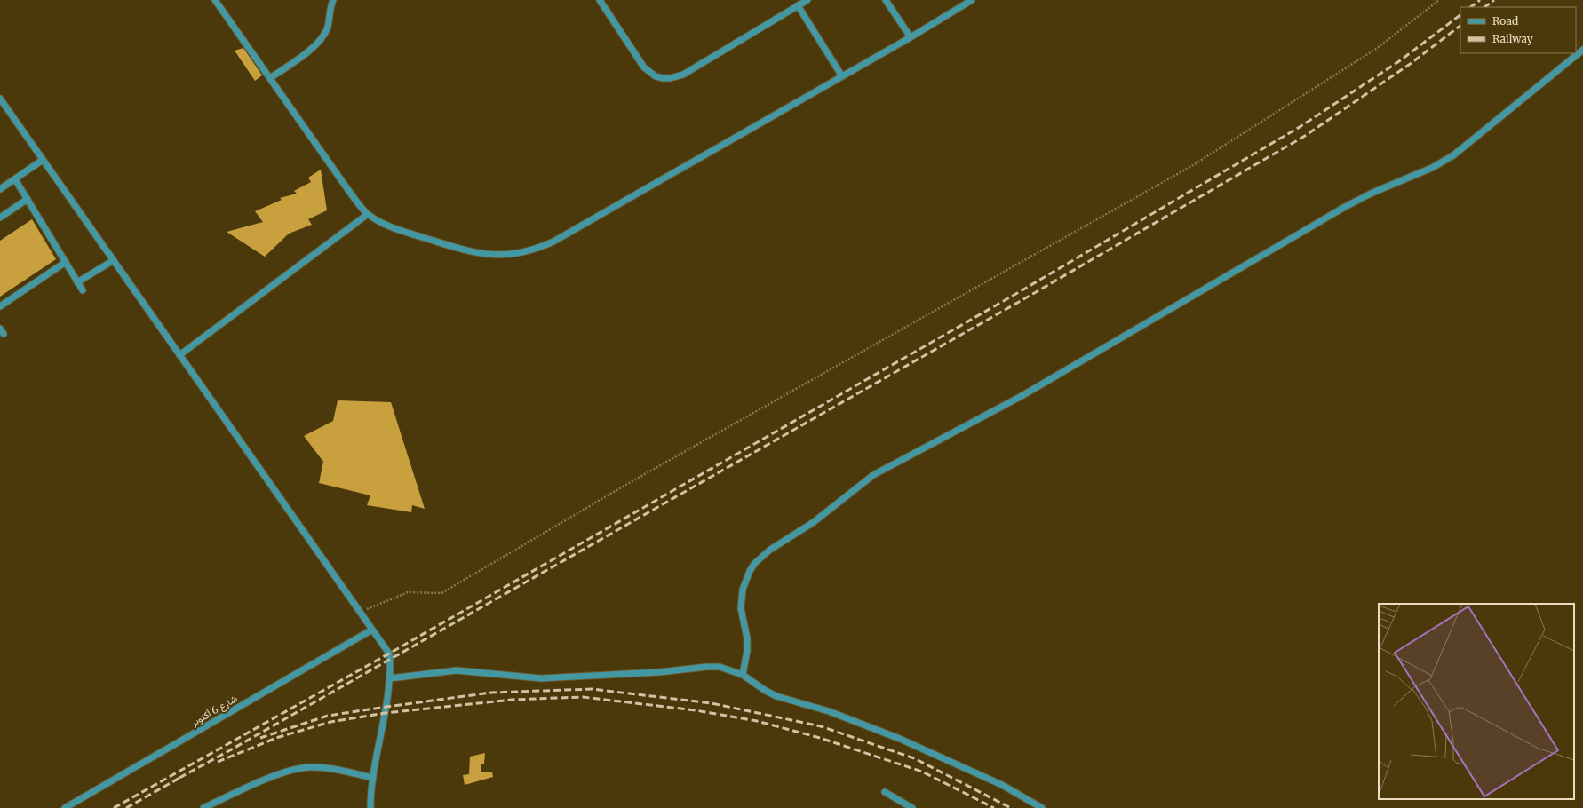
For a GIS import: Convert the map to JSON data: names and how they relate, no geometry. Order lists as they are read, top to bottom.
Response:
{
  "streets": {
    "street": ["شارع 6 أكتوبر"]
  },
  "legend": ["Road", "Railway"]
}
